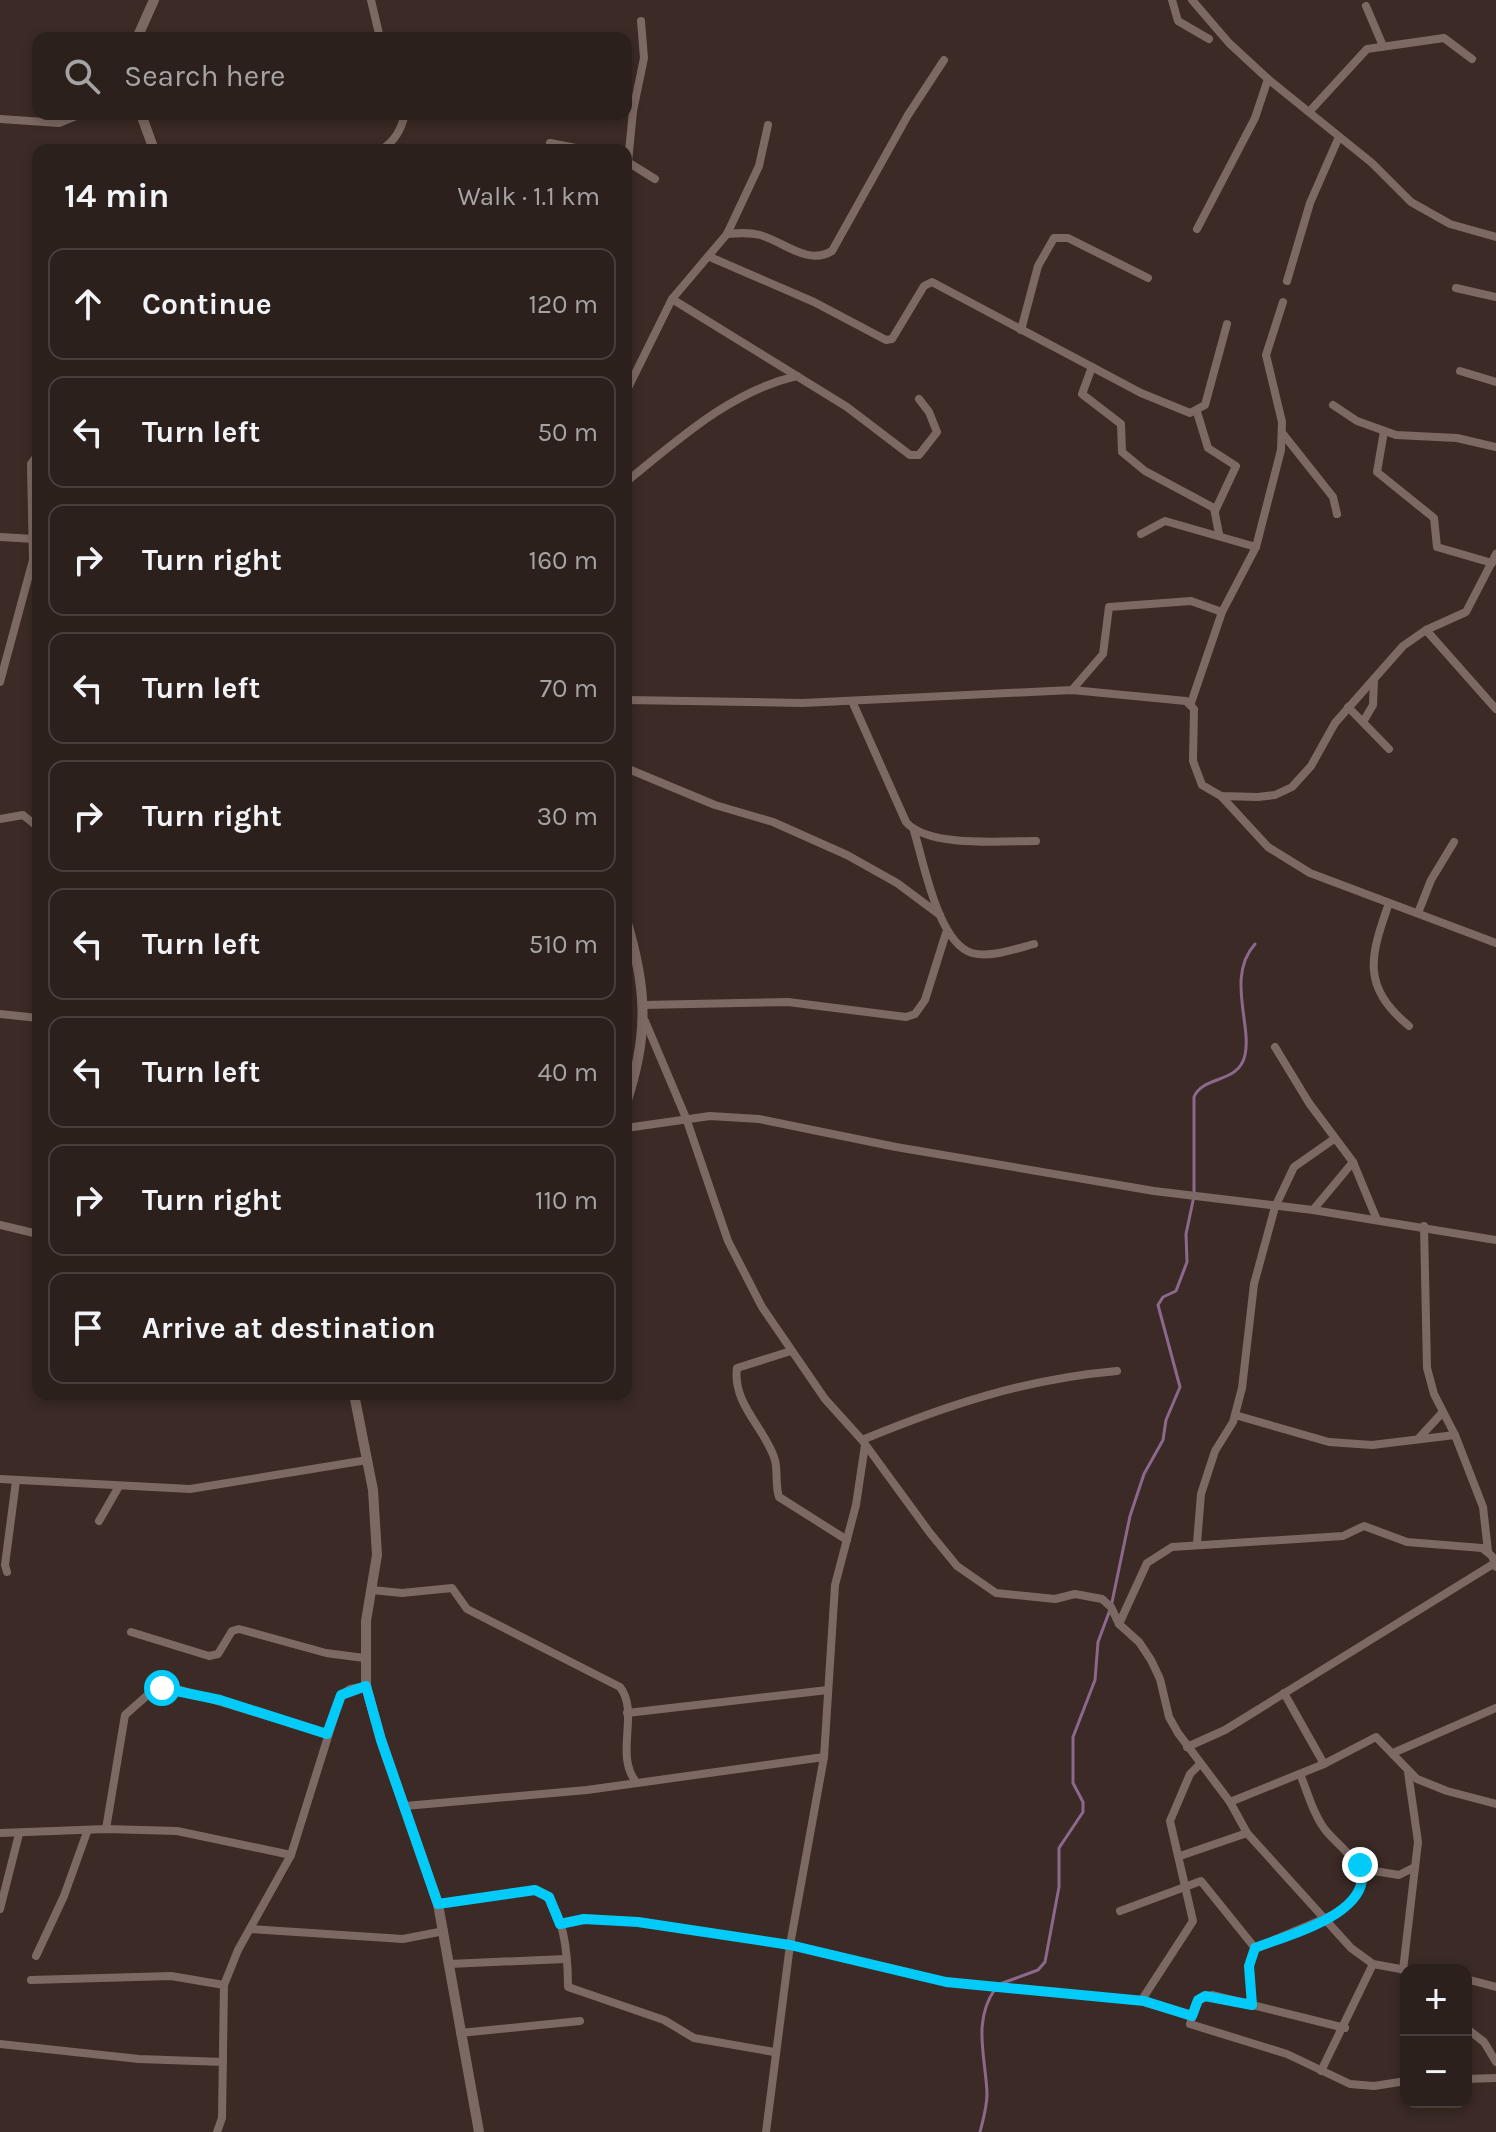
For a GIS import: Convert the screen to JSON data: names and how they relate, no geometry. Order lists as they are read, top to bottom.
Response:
{
  "page": {
    "search": "Search here",
    "heading": ["14 min", "Walk · 1.1 km"],
    "list": [
      ["Continue", "120 m"],
      ["Turn left", "50 m"],
      ["Turn right", "160 m"],
      ["Turn left", "70 m"],
      ["Turn right", "30 m"],
      ["Turn left", "510 m"],
      ["Turn left", "40 m"],
      ["Turn right", "110 m"],
      "Arrive at destination"
    ],
    "map_buttons": ["+", "−"]
  }
}
